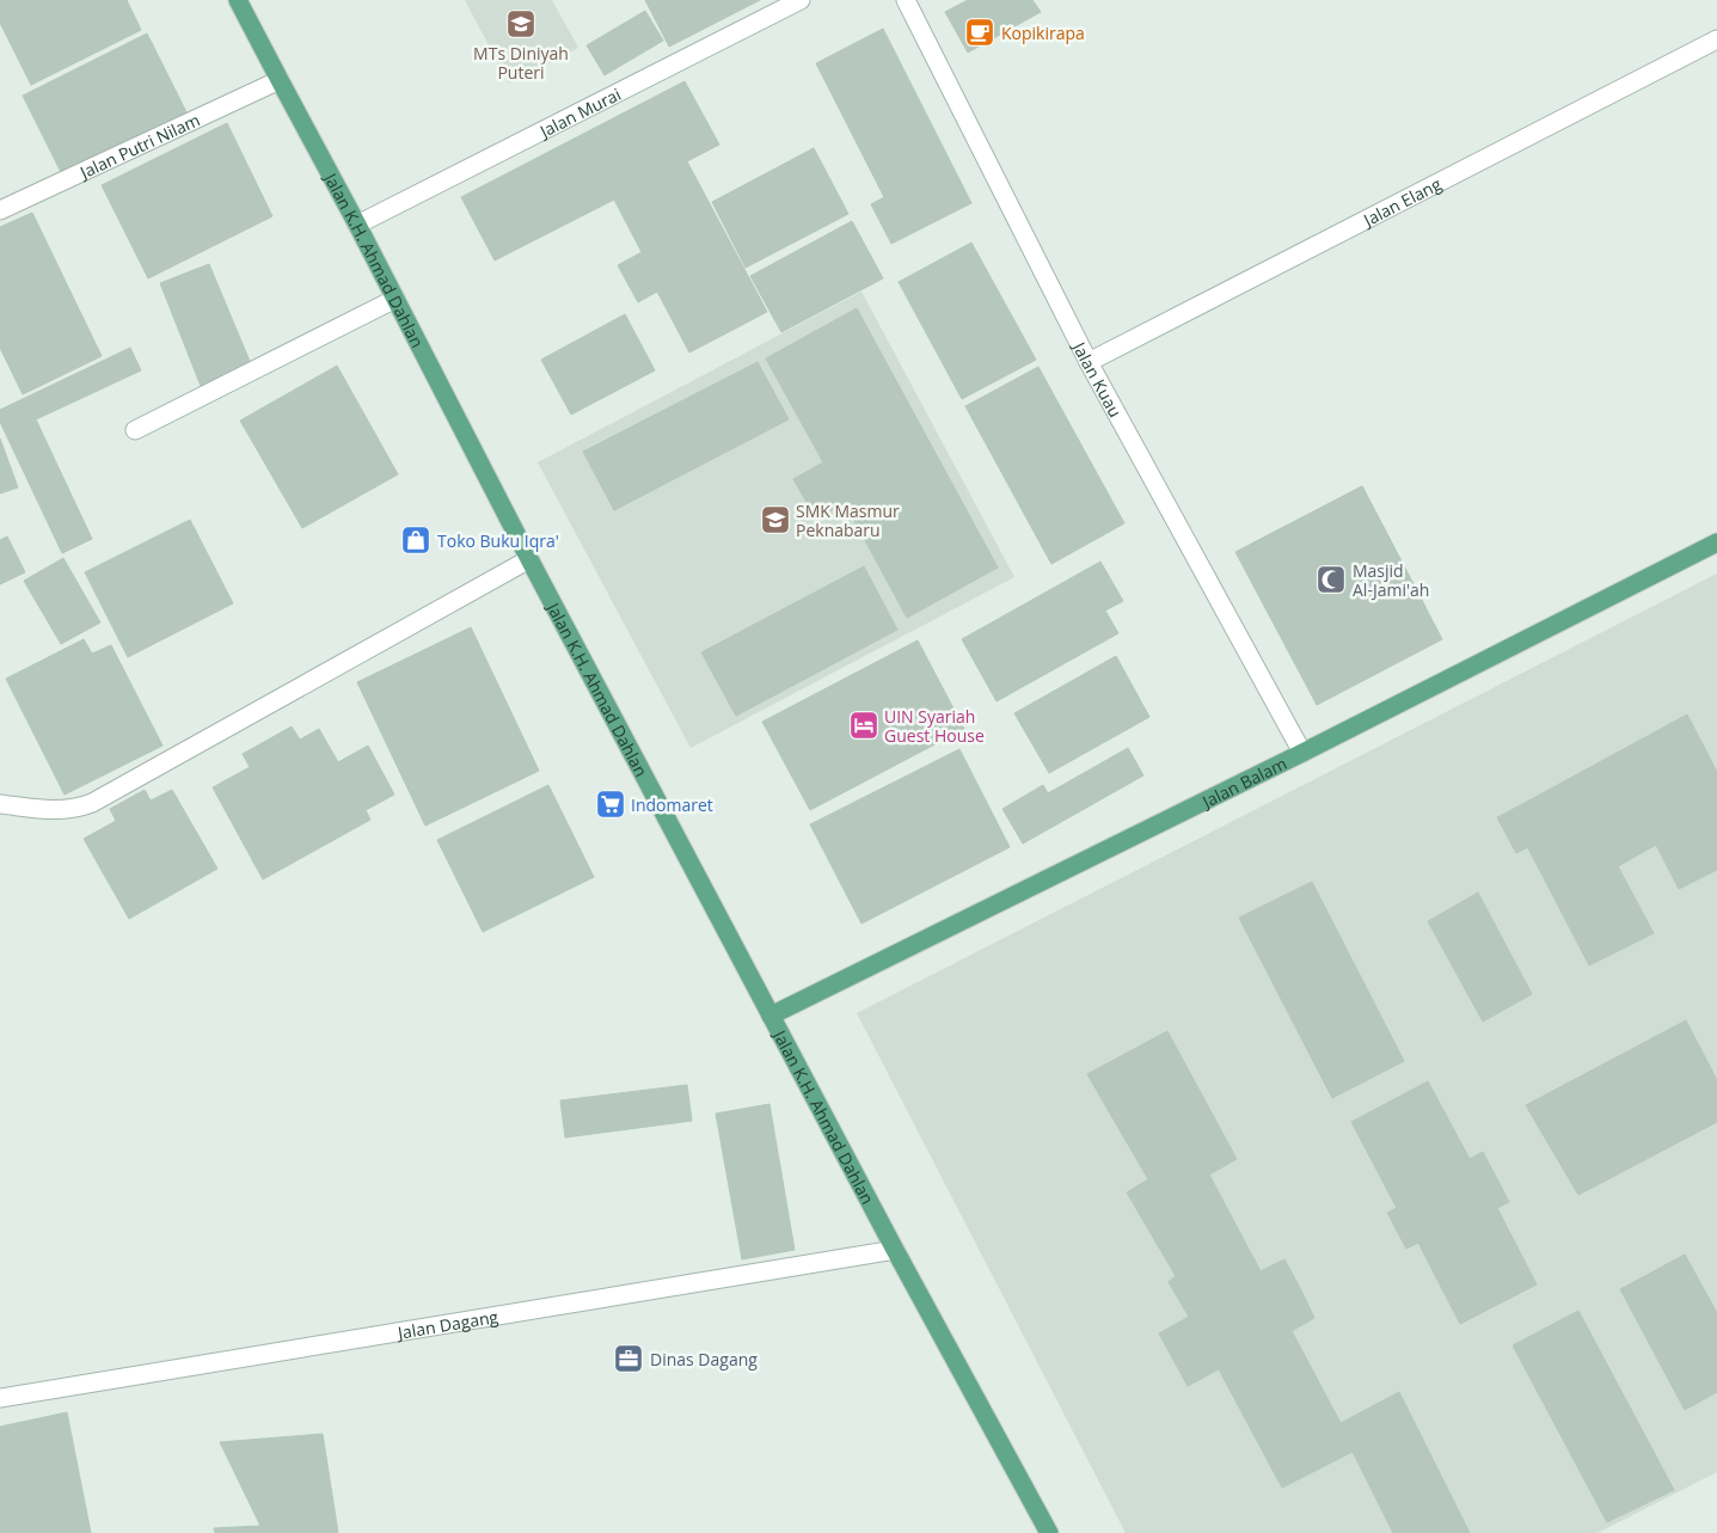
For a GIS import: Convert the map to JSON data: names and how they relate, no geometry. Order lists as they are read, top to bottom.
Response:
{
  "streets": {
    "main road": ["Jalan K.H. Ahmad Dahlan", "Jalan Balam"],
    "street": [
      "Jalan Murai",
      "Jalan Putri Nilam",
      "Jalan Elang",
      "Jalan Kuau",
      "Jalan Dagang"
    ]
  },
  "crossings": [
    ["Jalan Murai", "Jalan K.H. Ahmad Dahlan"],
    ["Jalan Putri Nilam", "Jalan K.H. Ahmad Dahlan"],
    ["Jalan Elang", "Jalan Kuau"],
    ["Jalan K.H. Ahmad Dahlan", "Jalan Balam"],
    ["Jalan K.H. Ahmad Dahlan", "Jalan Dagang"],
    ["Jalan Kuau", "Jalan Balam"]
  ],
  "places": {
    "school or university": ["MTs Diniyah Puteri", "SMK Masmur Peknabaru"],
    "cafe": ["Kopikirapa"],
    "shop": ["Toko Buku Iqra'"],
    "mosque": ["Masjid Al-Jami'ah"],
    "hotel": ["UIN Syariah Guest House"],
    "supermarket": ["Indomaret"],
    "office": ["Dinas Dagang"]
  }
}
